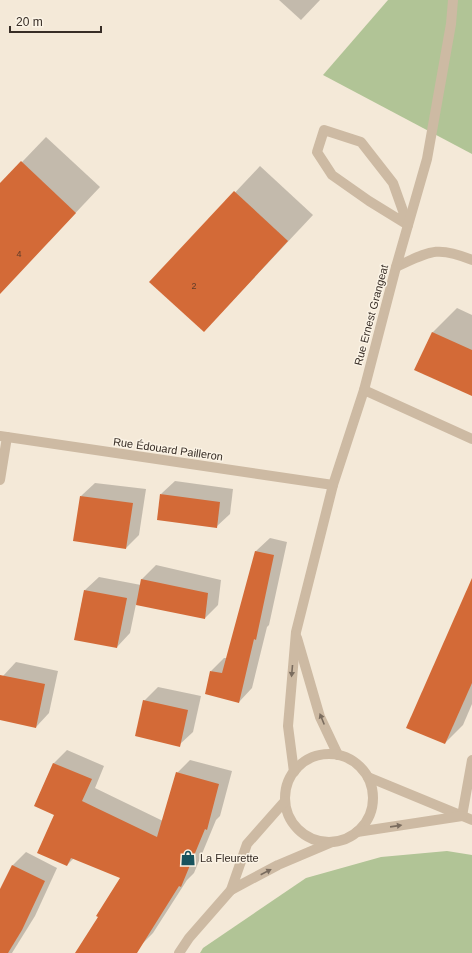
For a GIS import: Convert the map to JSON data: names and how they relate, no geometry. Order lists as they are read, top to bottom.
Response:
{
  "streets": {
    "street": ["Rue Ernest Grangeat", "Rue Édouard Pailleron"]
  },
  "crossings": [
    ["Rue Ernest Grangeat", "Rue Édouard Pailleron"]
  ],
  "places": {
    "shop": ["La Fleurette"]
  },
  "house_numbers": ["4", "2"],
  "scale_bar": "20 m"
}
